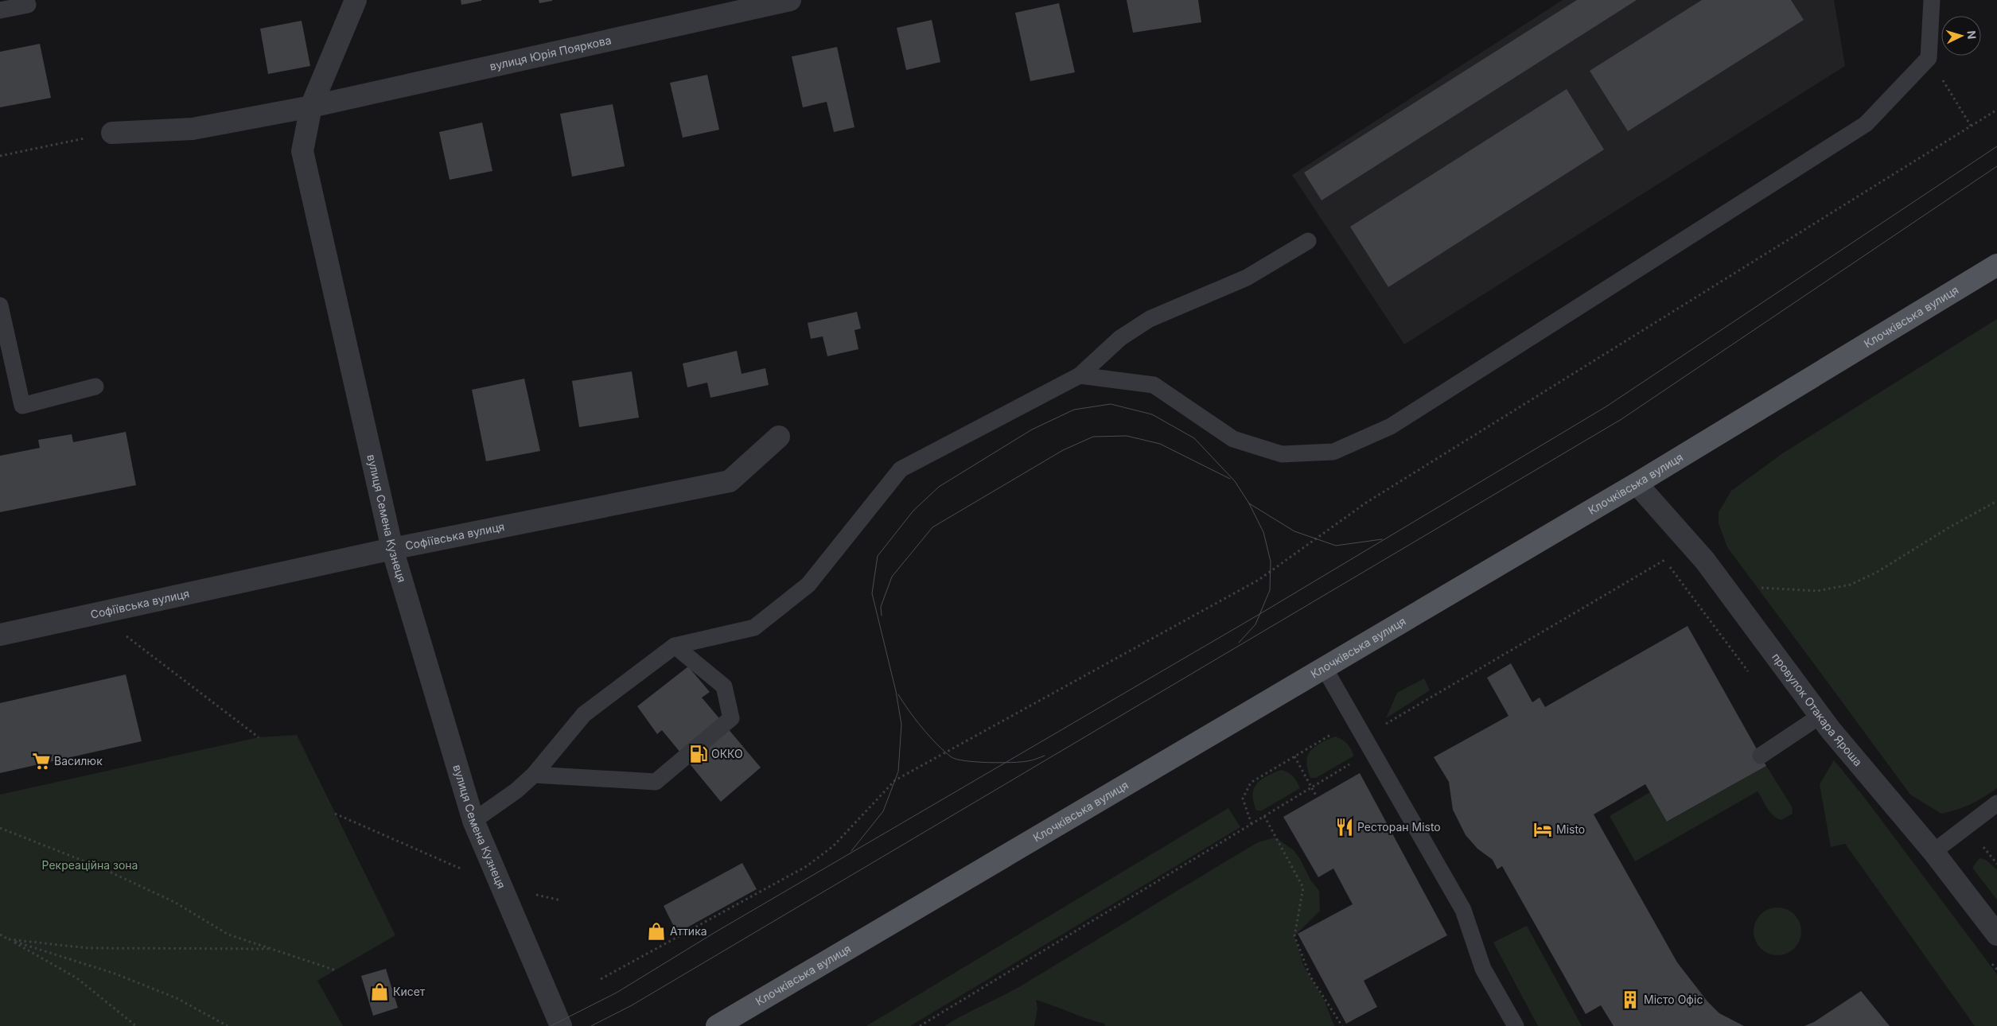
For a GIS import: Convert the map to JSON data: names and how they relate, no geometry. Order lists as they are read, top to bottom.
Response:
{
  "streets": {
    "main road": ["Клочківська вулиця"],
    "street": [
      "вулиця Юрія Пояркова",
      "вулиця Семена Кузнеця",
      "Софіївська вулиця",
      "провулок Отакара Яроша"
    ]
  },
  "crossings": [
    ["вулиця Юрія Пояркова", "вулиця Семена Кузнеця"],
    ["Клочківська вулиця", "провулок Отакара Яроша"],
    ["вулиця Семена Кузнеця", "Софіївська вулиця"]
  ],
  "parks": ["Рекреаційна зона"],
  "places": {
    "fuel station": ["ОККО"],
    "supermarket": ["Василюк"],
    "restaurant": ["Ресторан Misto"],
    "hotel": ["Misto"],
    "shop": ["Аттика", "Кисет"],
    "building": ["Місто Офіс"]
  },
  "north": "right"
}
